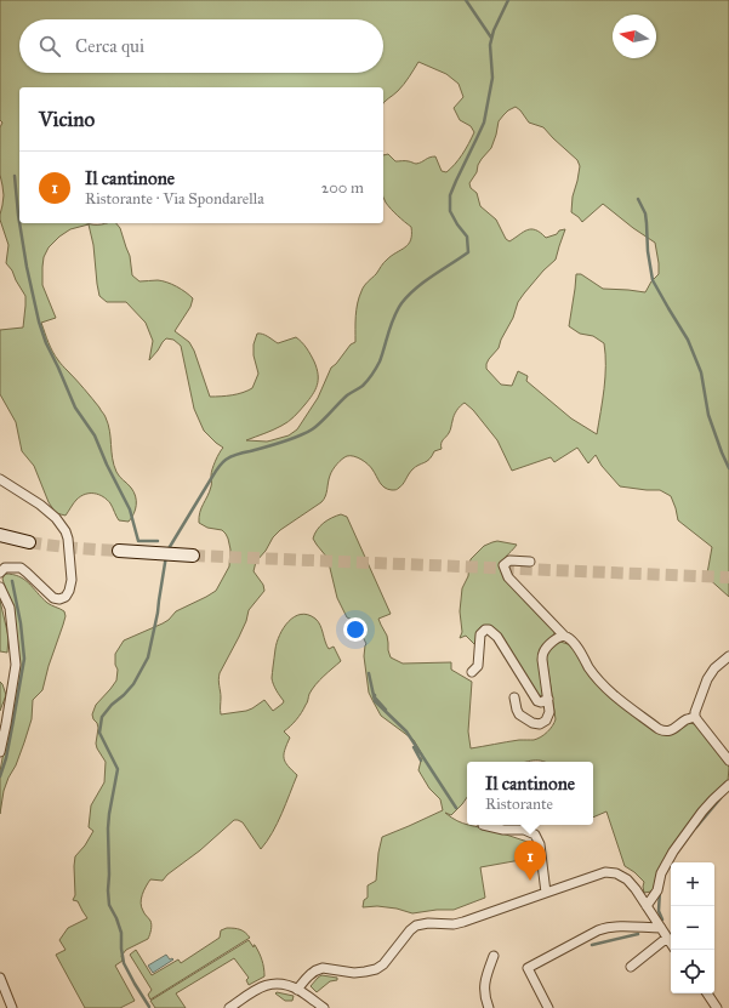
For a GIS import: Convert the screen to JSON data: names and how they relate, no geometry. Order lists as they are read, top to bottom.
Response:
{
  "north": "left",
  "page": {
    "search": "Cerca qui",
    "heading": "Vicino",
    "list": [
      {
        "mark": "1",
        "name": "Il cantinone",
        "note": "Ristorante · Via Spondarella",
        "value": "200 m"
      }
    ],
    "popup": ["Il cantinone", "Ristorante"],
    "pins": "1",
    "map_buttons": ["+", "−"]
  }
}
